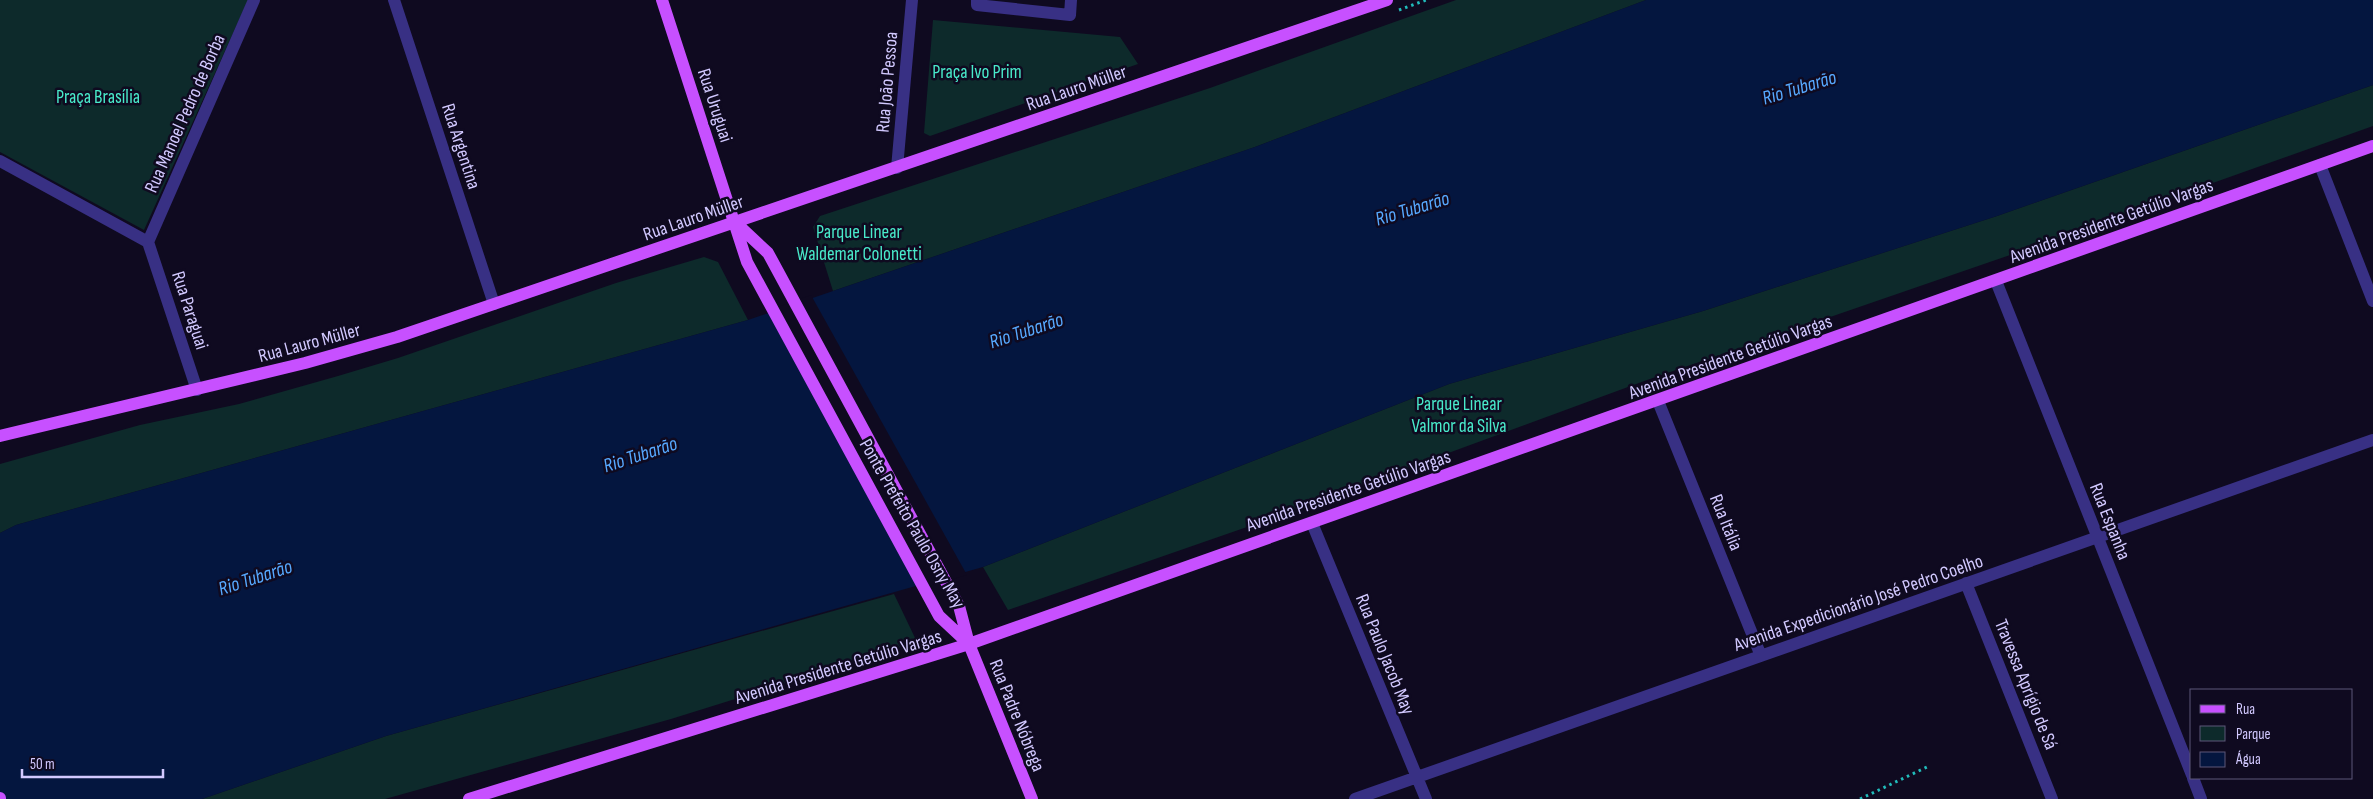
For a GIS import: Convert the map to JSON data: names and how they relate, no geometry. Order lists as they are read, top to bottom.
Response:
{
  "streets": {
    "main road": [
      "Rua Lauro Müller",
      "Rua Uruguai",
      "Avenida Presidente Getúlio Vargas",
      "Ponte Prefeito Paulo Osny May",
      "Rua Padre Nóbrega"
    ],
    "street": [
      "Rua João Pessoa",
      "Rua Manoel Pedro de Borba",
      "Rua Argentina",
      "Rua Paraguai",
      "Rua Espanha",
      "Rua Itália",
      "Avenida Expedicionário José Pedro Coelho",
      "Rua Paulo Jacob May",
      "Travessa Aprígio de Sá"
    ]
  },
  "crossings": [
    ["Rua João Pessoa", "Rua Lauro Müller"],
    ["Rua Lauro Müller", "Rua Uruguai"],
    ["Rua Lauro Müller", "Rua Argentina"],
    ["Rua Lauro Müller", "Rua Paraguai"],
    ["Rua Lauro Müller", "Ponte Prefeito Paulo Osny May"],
    ["Rua Uruguai", "Ponte Prefeito Paulo Osny May"],
    ["Rua Manoel Pedro de Borba", "Rua Paraguai"],
    ["Avenida Presidente Getúlio Vargas", "Rua Espanha"],
    ["Avenida Presidente Getúlio Vargas", "Rua Itália"],
    ["Avenida Presidente Getúlio Vargas", "Ponte Prefeito Paulo Osny May"],
    ["Avenida Presidente Getúlio Vargas", "Rua Paulo Jacob May"],
    ["Avenida Presidente Getúlio Vargas", "Rua Padre Nóbrega"],
    ["Rua Espanha", "Avenida Expedicionário José Pedro Coelho"],
    ["Rua Itália", "Avenida Expedicionário José Pedro Coelho"],
    ["Ponte Prefeito Paulo Osny May", "Rua Padre Nóbrega"],
    ["Avenida Expedicionário José Pedro Coelho", "Rua Paulo Jacob May"],
    ["Avenida Expedicionário José Pedro Coelho", "Travessa Aprígio de Sá"]
  ],
  "water": ["Rio Tubarão"],
  "parks": [
    "Praça Ivo Prim",
    "Praça Brasília",
    "Parque Linear Waldemar Colonetti",
    "Parque Linear Valmor da Silva"
  ],
  "legend": ["Rua", "Parque", "Água"],
  "scale_bar": "50 m"
}
